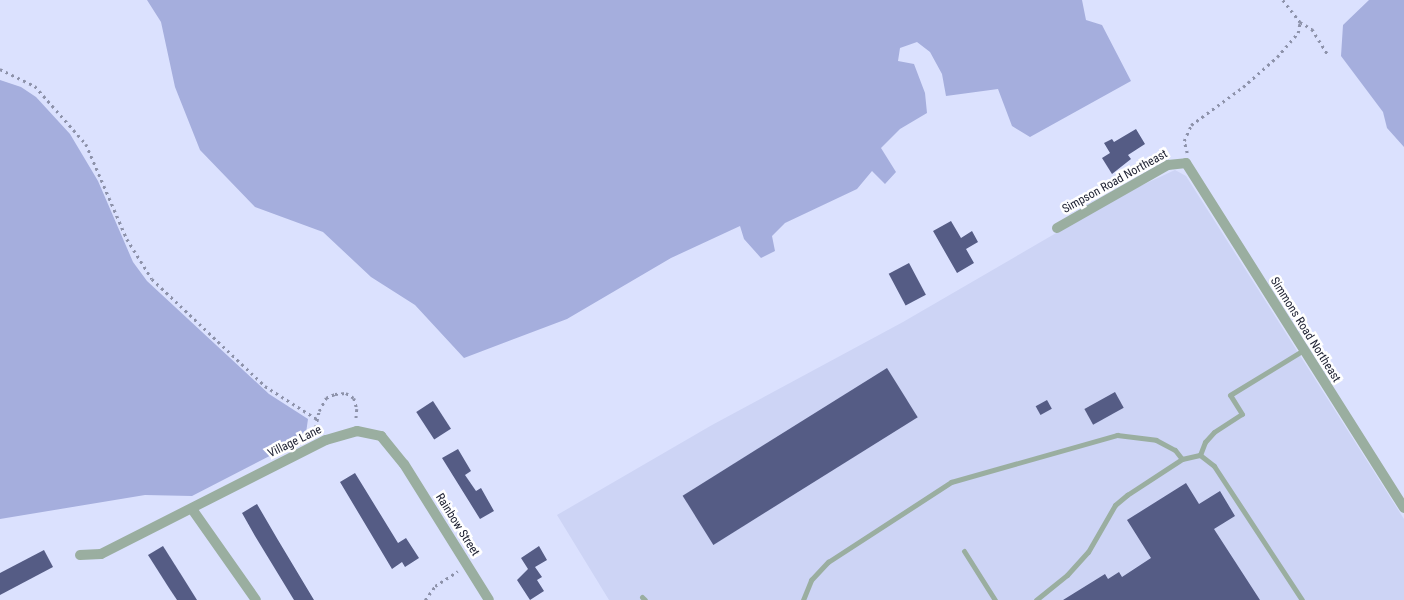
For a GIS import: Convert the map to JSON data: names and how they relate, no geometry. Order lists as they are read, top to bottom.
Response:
{
  "streets": {
    "street": [
      "Simpson Road Northeast",
      "Simmons Road Northeast",
      "Village Lane",
      "Rainbow Street"
    ]
  },
  "crossings": [
    ["Simpson Road Northeast", "Simmons Road Northeast"],
    ["Village Lane", "Rainbow Street"]
  ]
}
